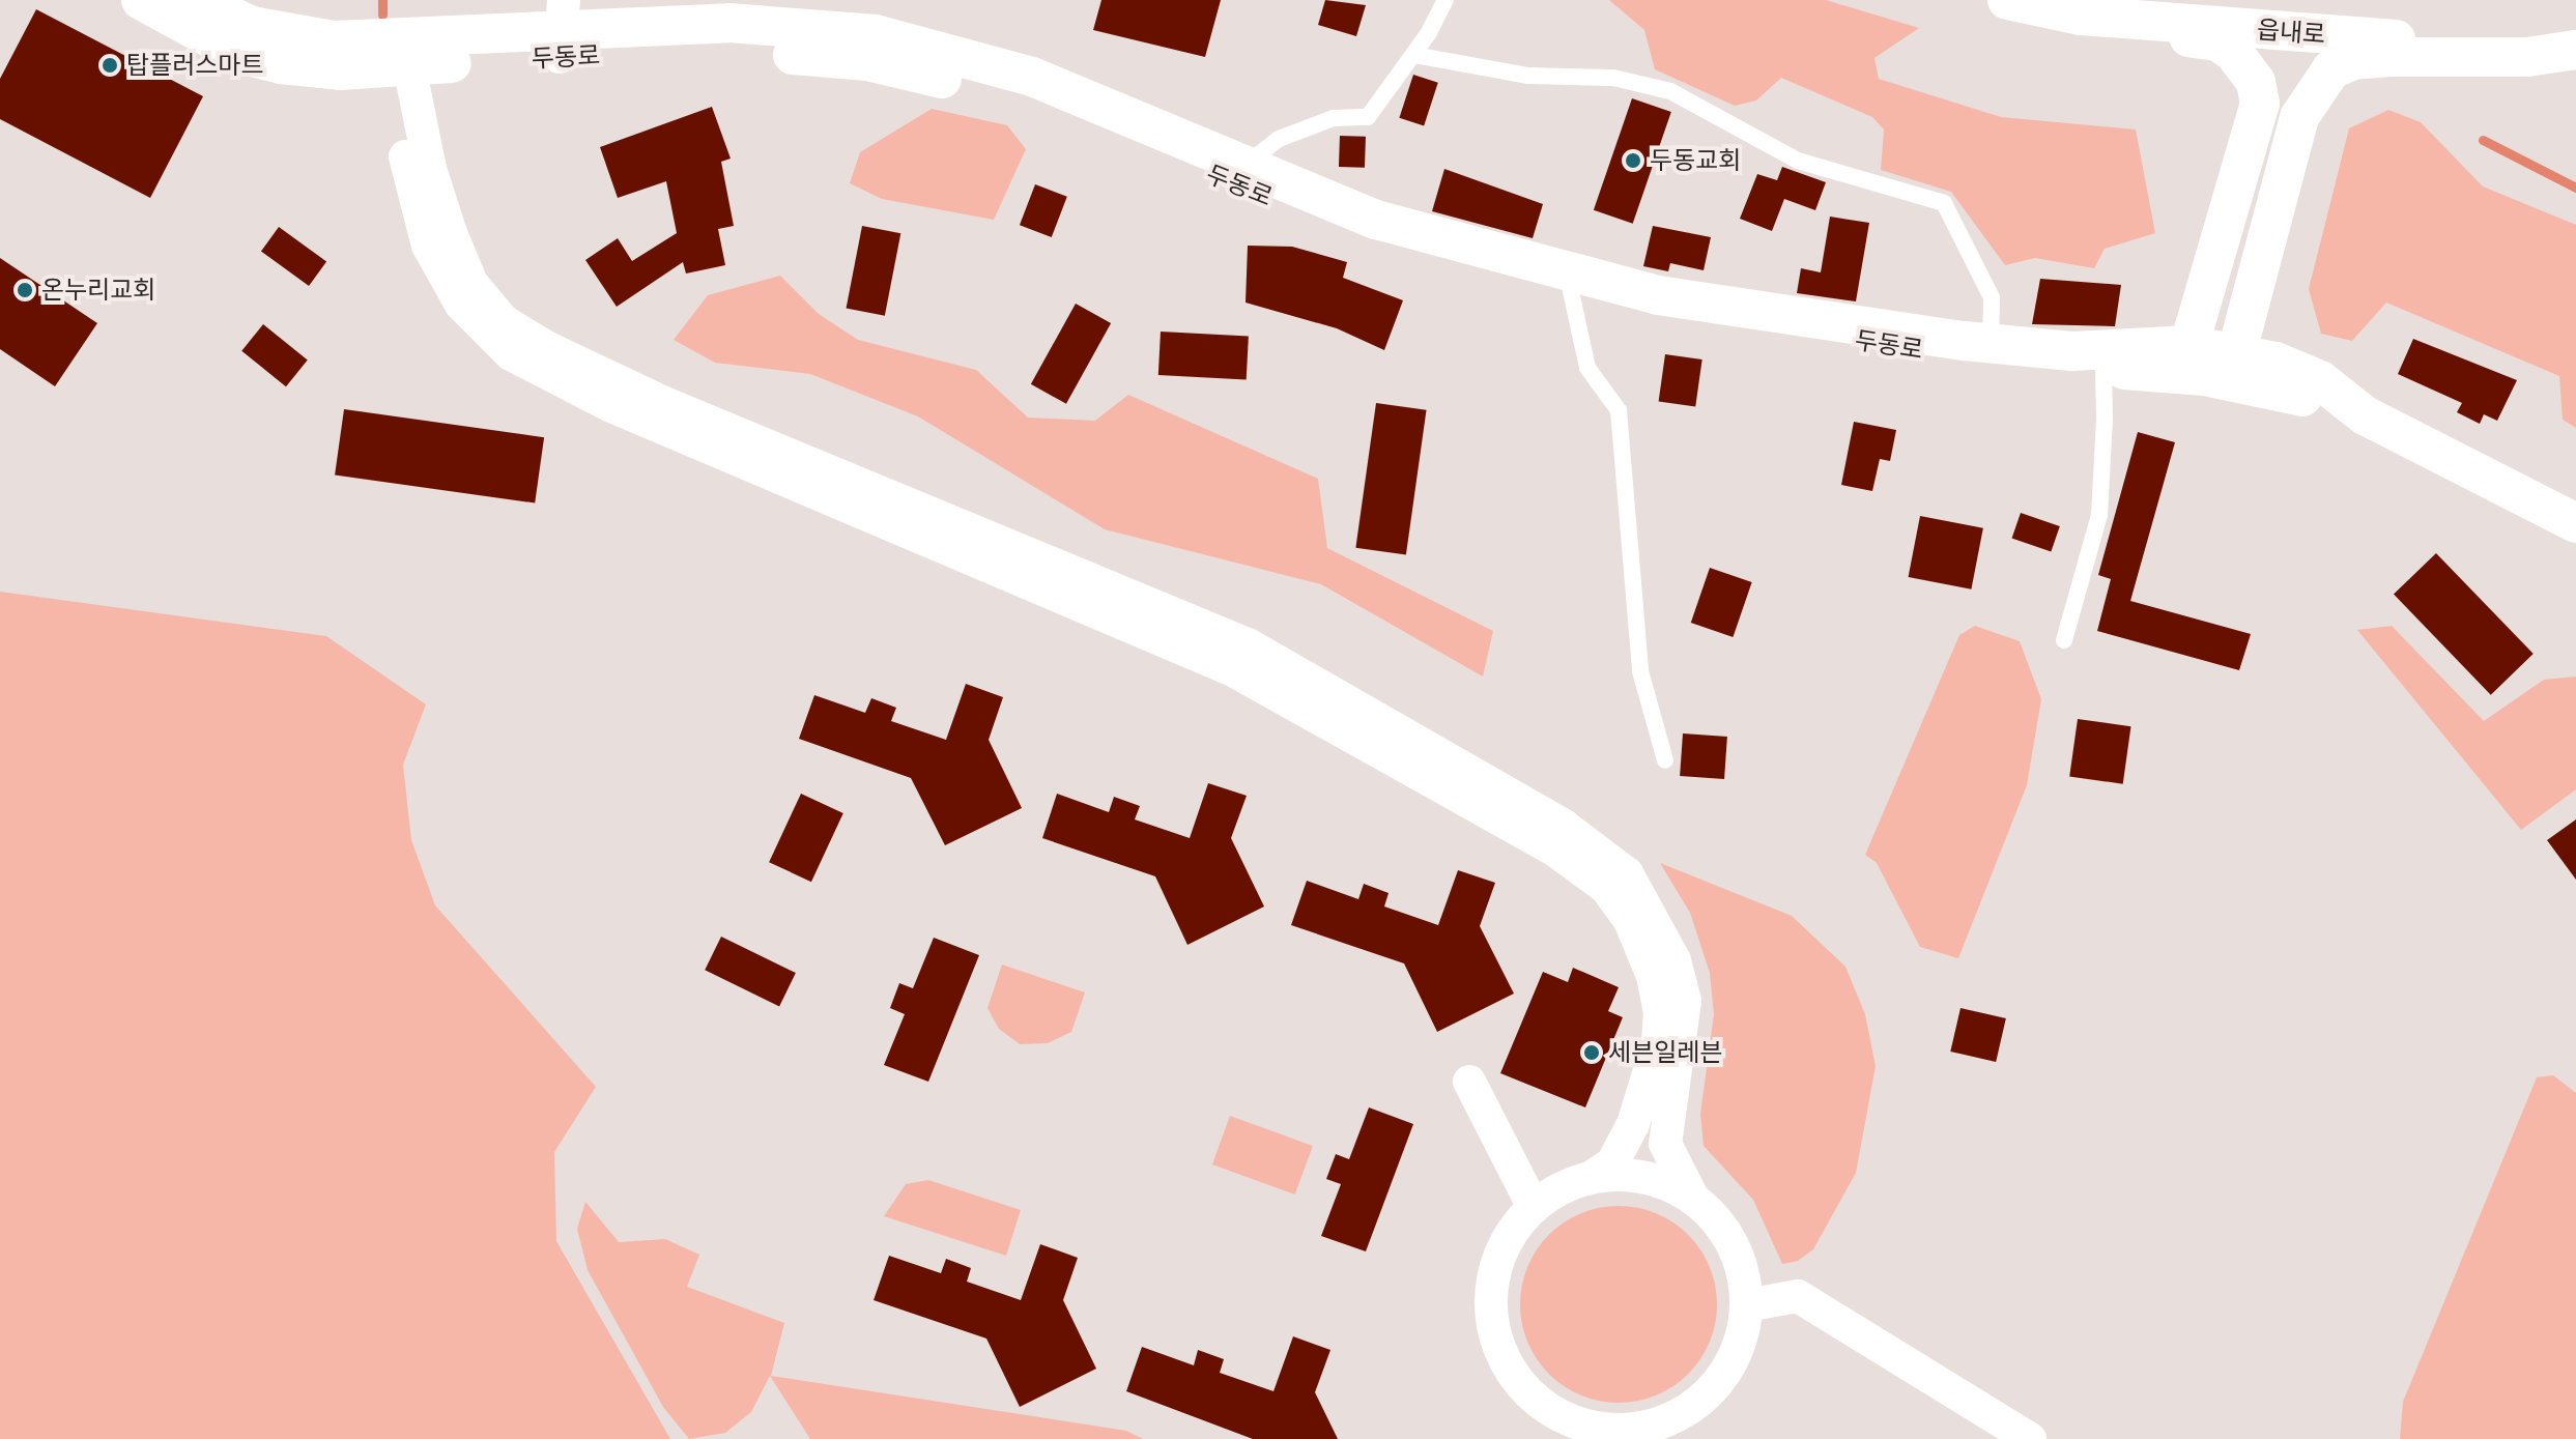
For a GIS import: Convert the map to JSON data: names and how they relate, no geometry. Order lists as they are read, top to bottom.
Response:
{
  "streets": {
    "street": ["읍내로", "두동로"]
  },
  "places": [
    "탑플러스마트",
    "두동교회",
    "온누리교회",
    "세븐일레븐"
  ]
}
